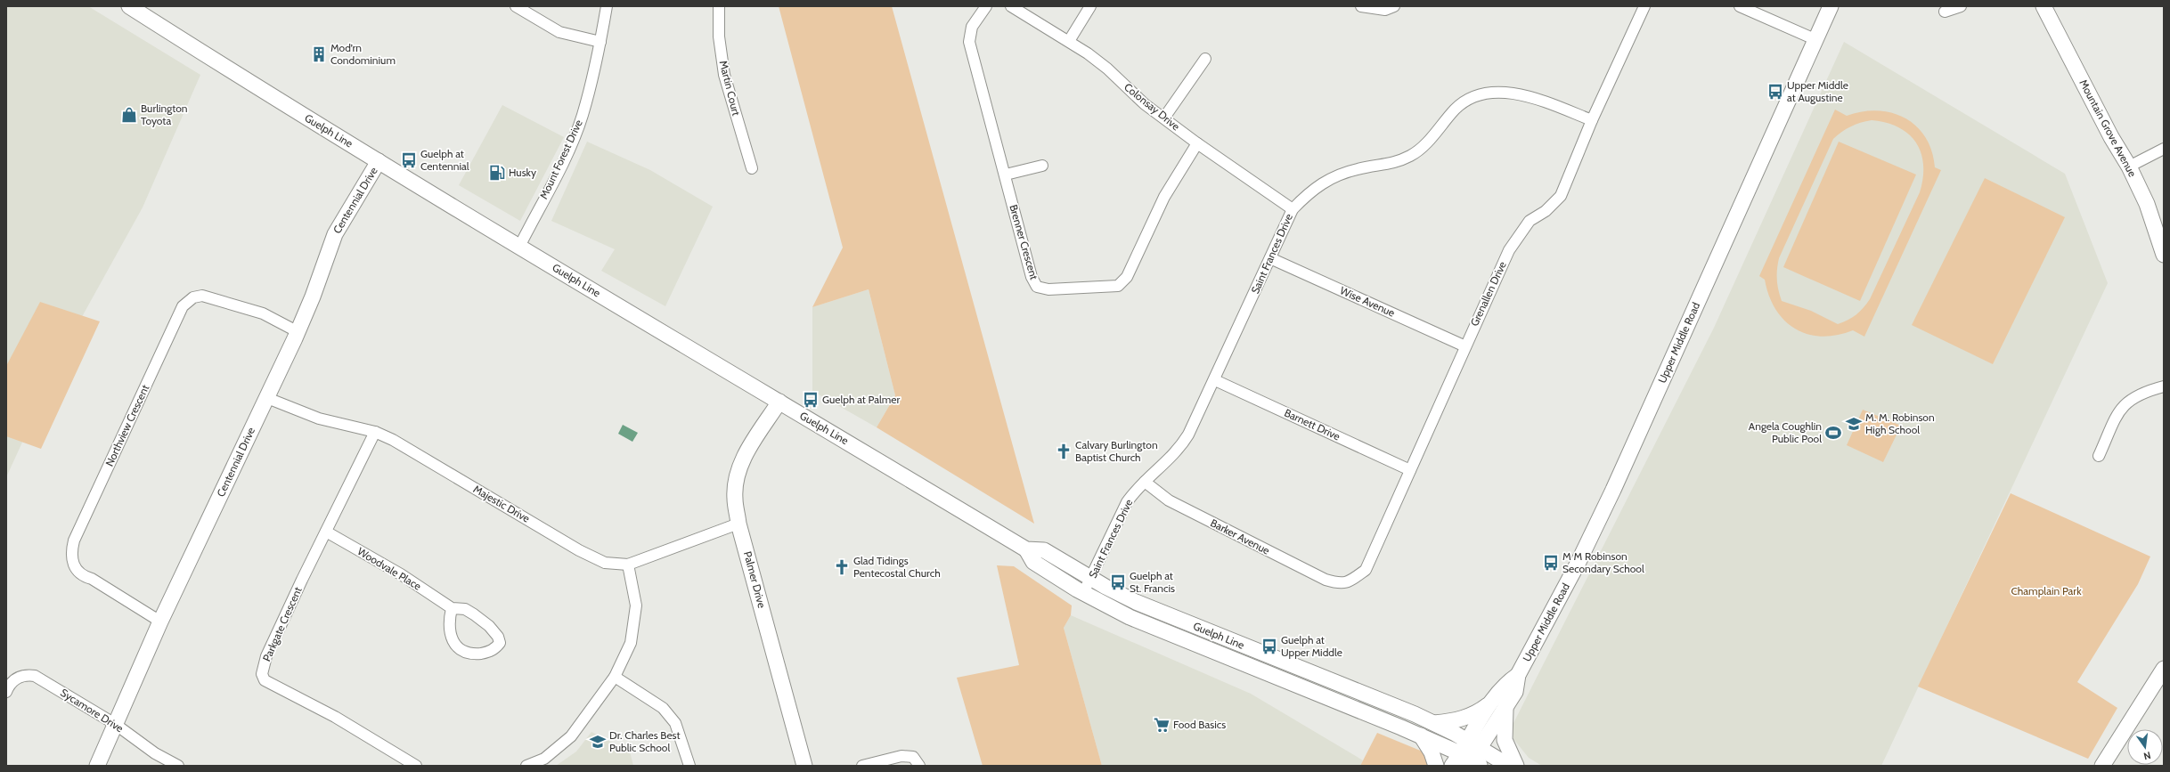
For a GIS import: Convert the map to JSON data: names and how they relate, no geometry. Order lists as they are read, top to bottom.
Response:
{
  "streets": {
    "main road": [
      "Mountain Grove Avenue",
      "Guelph Line",
      "Centennial Drive",
      "Upper Middle Road",
      "Palmer Drive"
    ],
    "street": [
      "Martin Court",
      "Colonsay Drive",
      "Mount Forest Drive",
      "Brenner Crescent",
      "Saint Frances Drive",
      "Grenallen Drive",
      "Wise Avenue",
      "Barnett Drive",
      "Northview Crescent",
      "Majestic Drive",
      "Barker Avenue",
      "Woodvale Place",
      "Parkgate Crescent",
      "Sycamore Drive"
    ]
  },
  "crossings": [
    ["Colonsay Drive", "Brenner Crescent"],
    ["Colonsay Drive", "Saint Frances Drive"],
    ["Guelph Line", "Mount Forest Drive"],
    ["Guelph Line", "Centennial Drive"],
    ["Guelph Line", "Saint Frances Drive"],
    ["Guelph Line", "Upper Middle Road"],
    ["Guelph Line", "Palmer Drive"],
    ["Centennial Drive", "Northview Crescent"],
    ["Centennial Drive", "Majestic Drive"],
    ["Centennial Drive", "Sycamore Drive"],
    ["Saint Frances Drive", "Grenallen Drive"],
    ["Saint Frances Drive", "Wise Avenue"],
    ["Saint Frances Drive", "Barnett Drive"],
    ["Saint Frances Drive", "Barker Avenue"],
    ["Grenallen Drive", "Wise Avenue"],
    ["Grenallen Drive", "Barnett Drive"],
    ["Grenallen Drive", "Barker Avenue"],
    ["Majestic Drive", "Palmer Drive"],
    ["Majestic Drive", "Parkgate Crescent"],
    ["Woodvale Place", "Parkgate Crescent"]
  ],
  "parks": ["Champlain Park"],
  "places": {
    "building": ["Mod’rn Condominium"],
    "bus stop": [
      "Upper Middle at Augustine",
      "Guelph at Centennial",
      "Guelph at Palmer",
      "M M Robinson Secondary School",
      "Guelph at St. Francis",
      "Guelph at Upper Middle"
    ],
    "shop": ["Burlington Toyota"],
    "fuel station": ["Husky"],
    "school or university": ["M. M. Robinson High School", "Dr. Charles Best Public School"],
    "sports": ["Angela Coughlin Public Pool"],
    "church": ["Calvary Burlington Baptist Church", "Glad Tidings Pentecostal Church"],
    "supermarket": ["Food Basics"]
  },
  "north": "bottom"
}
